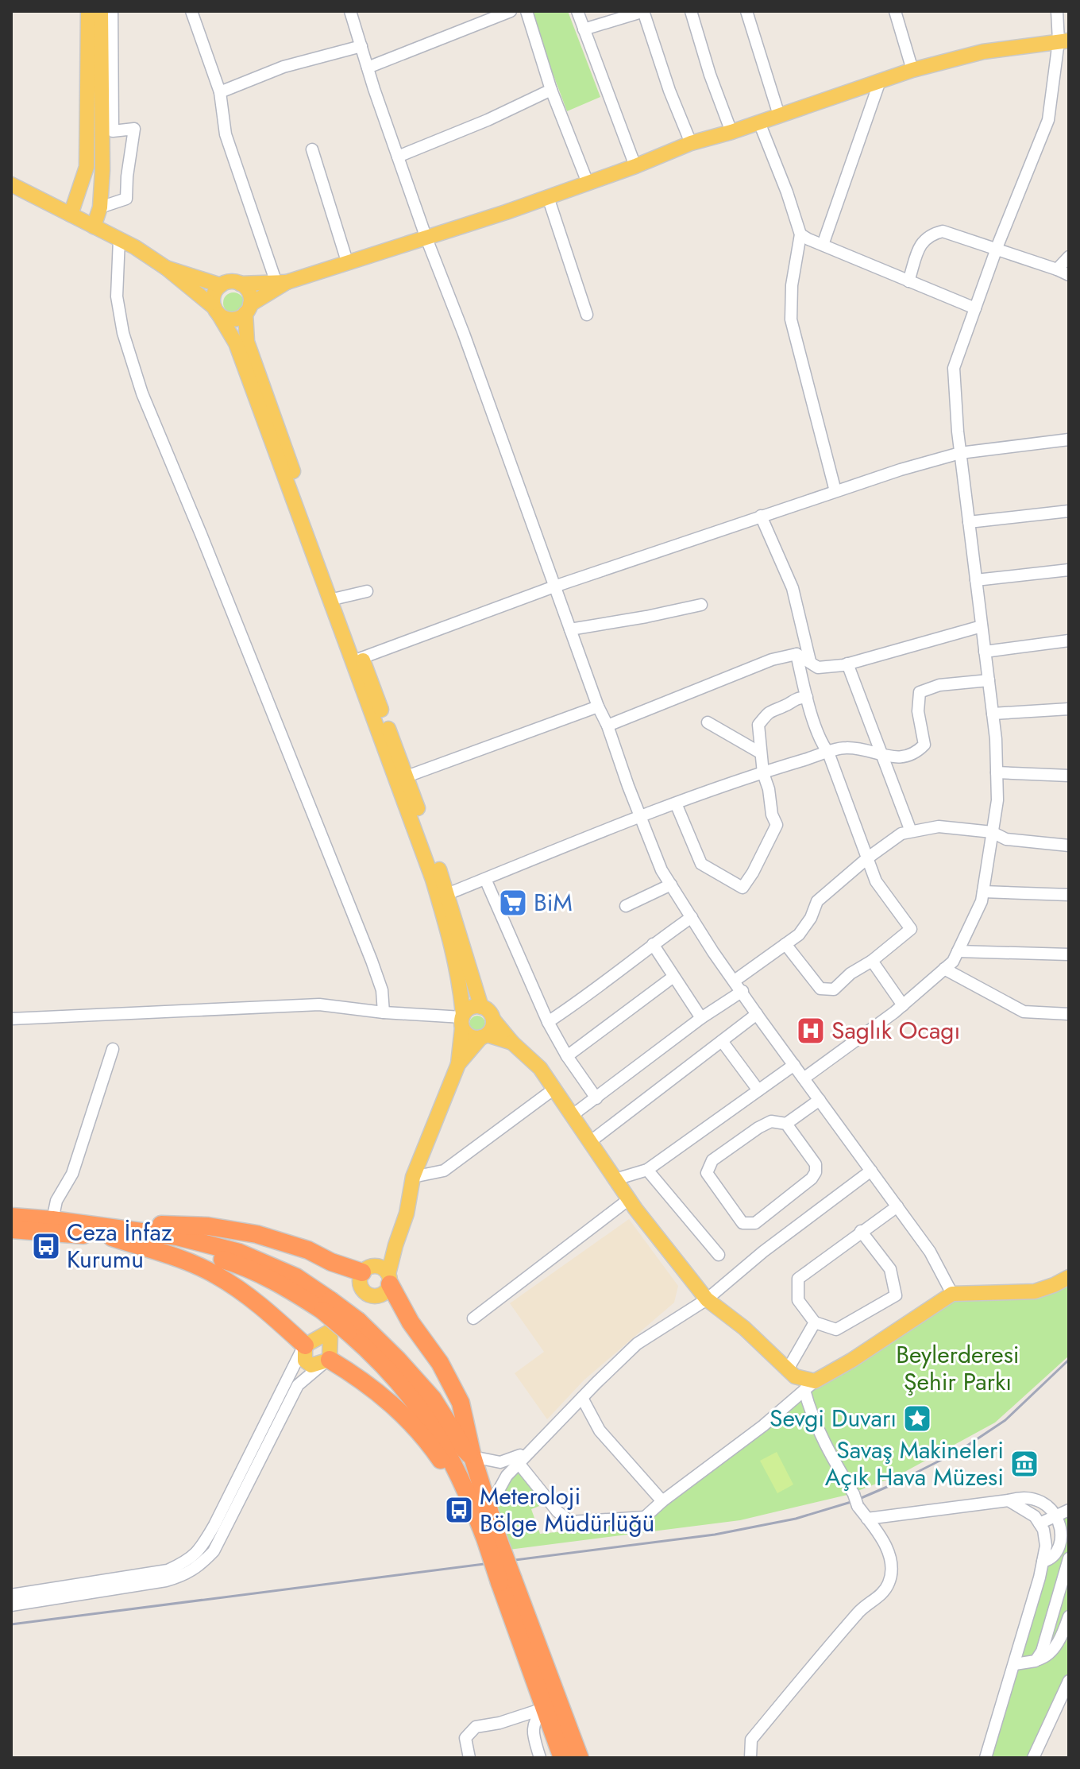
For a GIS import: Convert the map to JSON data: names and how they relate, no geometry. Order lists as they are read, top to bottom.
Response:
{
  "parks": ["Beylerderesi Şehir Parkı"],
  "places": {
    "supermarket": ["BiM"],
    "hospital": ["Saglık Ocagı"],
    "bus stop": ["Ceza İnfaz Kurumu", "Meteroloji Bölge Müdürlüğü"],
    "place": ["Sevgi Duvarı"],
    "museum": ["Savaş Makineleri Açık Hava Müzesi"]
  }
}
